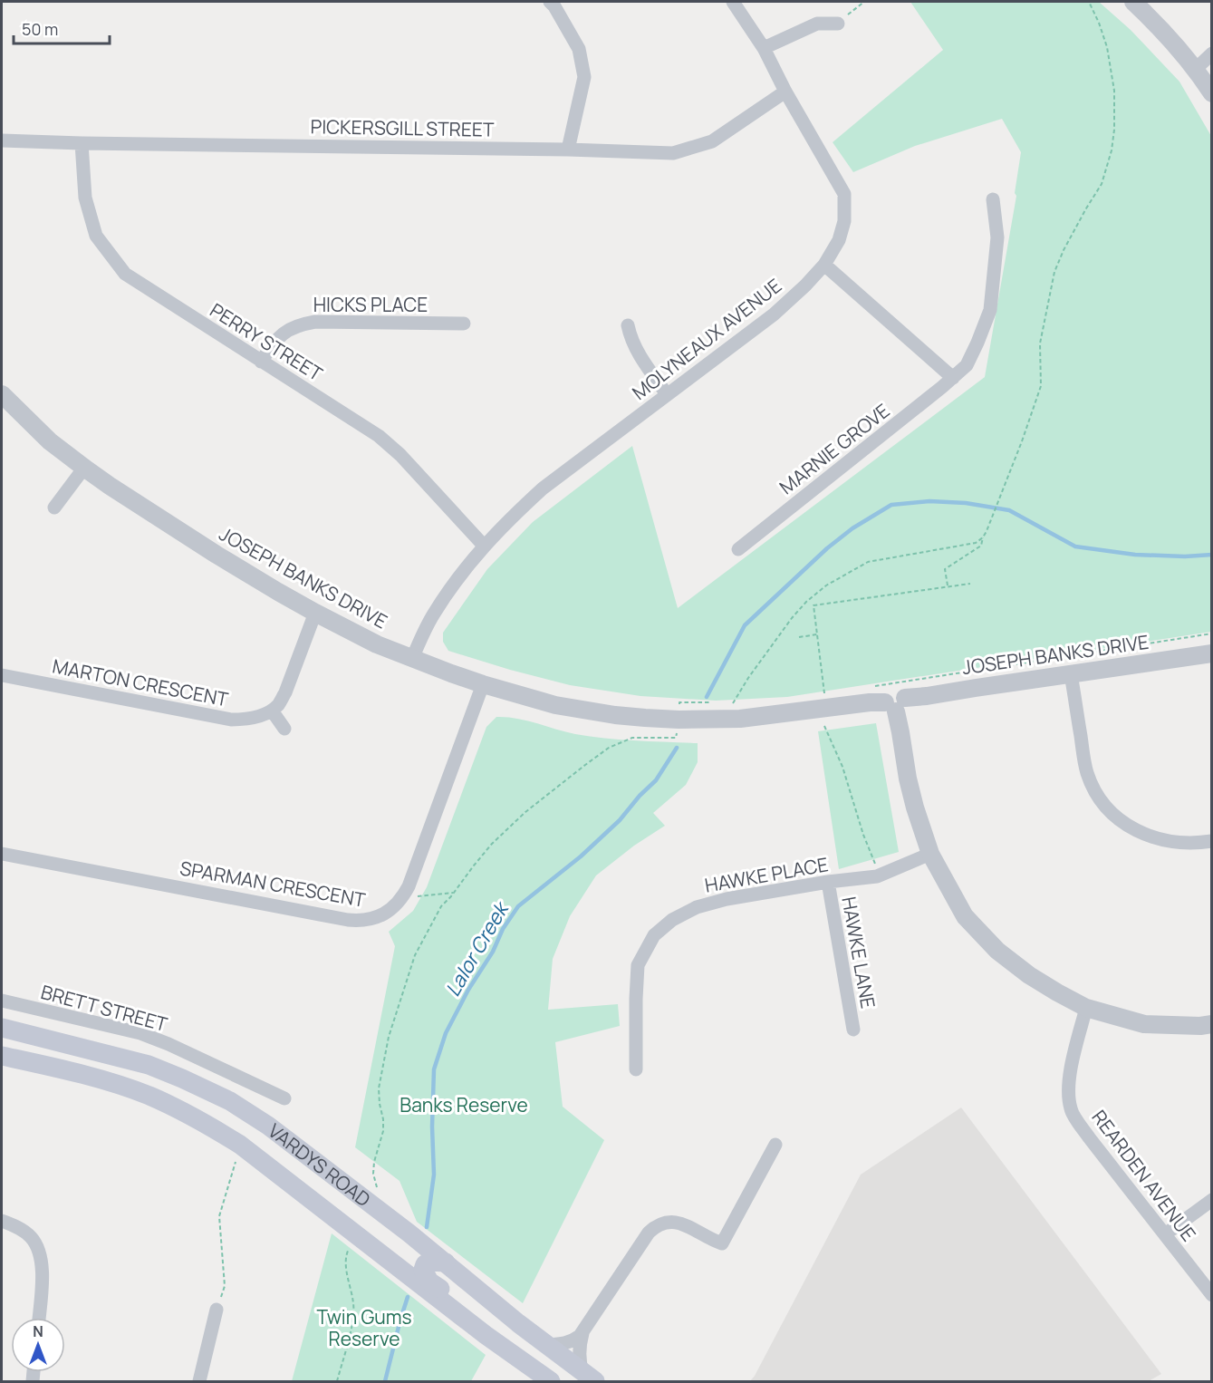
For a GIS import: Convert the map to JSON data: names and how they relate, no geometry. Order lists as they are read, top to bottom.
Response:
{
  "streets": {
    "main road": ["VARDYS ROAD"],
    "street": [
      "PICKERSGILL STREET",
      "HICKS PLACE",
      "MOLYNEAUX AVENUE",
      "PERRY STREET",
      "MARNIE GROVE",
      "JOSEPH BANKS DRIVE",
      "MARTON CRESCENT",
      "HAWKE PLACE",
      "SPARMAN CRESCENT",
      "HAWKE LANE",
      "BRETT STREET",
      "REARDEN AVENUE"
    ]
  },
  "crossings": [
    ["PICKERSGILL STREET", "MOLYNEAUX AVENUE"],
    ["PICKERSGILL STREET", "PERRY STREET"],
    ["HICKS PLACE", "PERRY STREET"],
    ["MOLYNEAUX AVENUE", "PERRY STREET"],
    ["MOLYNEAUX AVENUE", "JOSEPH BANKS DRIVE"],
    ["JOSEPH BANKS DRIVE", "SPARMAN CRESCENT"],
    ["HAWKE PLACE", "HAWKE LANE"]
  ],
  "water": ["Lalor Creek"],
  "parks": ["Banks Reserve", "Twin Gums Reserve"],
  "scale_bar": "50 m",
  "north": "top"
}
